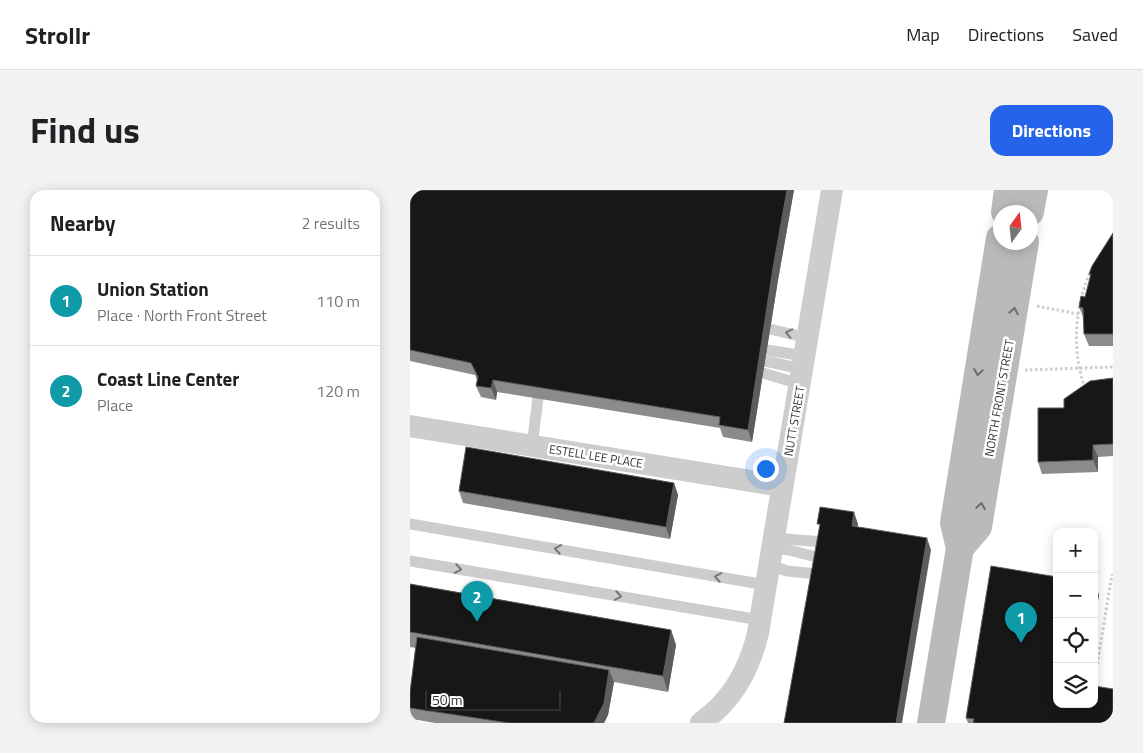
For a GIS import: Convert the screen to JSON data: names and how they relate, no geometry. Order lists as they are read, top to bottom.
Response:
{
  "streets": {
    "main road": ["NORTH FRONT STREET"],
    "street": ["NUTT STREET", "ESTELL LEE PLACE"]
  },
  "crossings": [
    ["NUTT STREET", "ESTELL LEE PLACE"]
  ],
  "scale_bar": "50 m",
  "north": "top",
  "page": {
    "header": "Strollr",
    "nav": ["Map", "Directions", "Saved"],
    "title": "Find us",
    "buttons": "Directions",
    "heading": ["Nearby", "2 results"],
    "list": [
      {
        "mark": "1",
        "name": "Union Station",
        "note": "Place · North Front Street",
        "value": "110 m"
      },
      {
        "mark": "2",
        "name": "Coast Line Center",
        "note": "Place",
        "value": "120 m"
      }
    ],
    "map_buttons": ["+", "−"],
    "pins": ["2", "1"],
    "scale": "50 m"
  }
}
